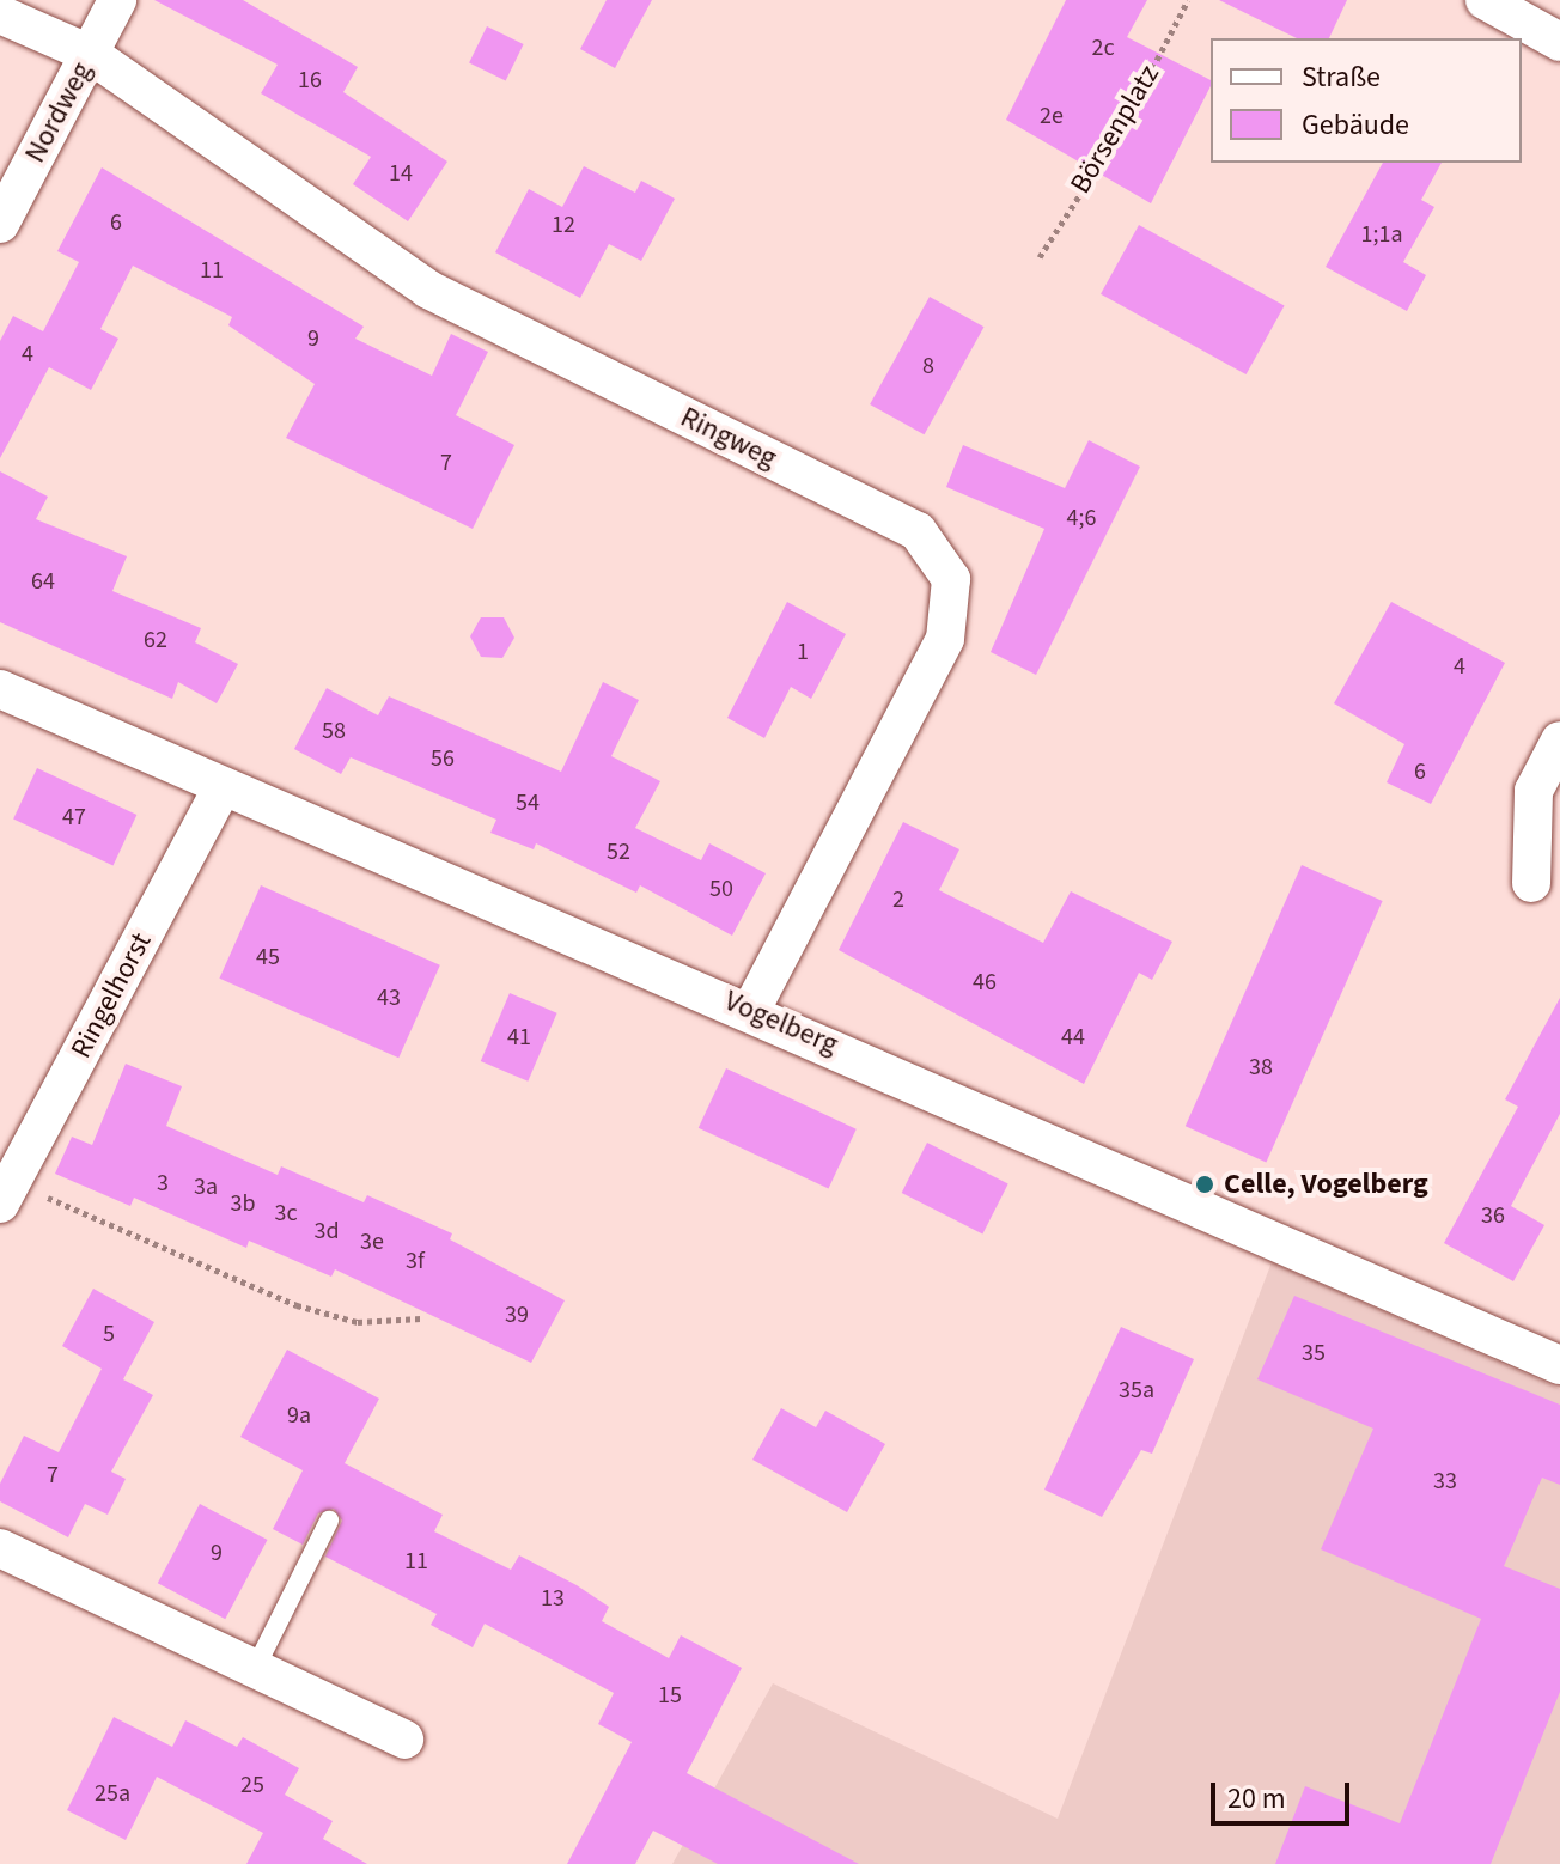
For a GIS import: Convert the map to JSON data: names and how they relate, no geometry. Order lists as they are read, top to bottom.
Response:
{
  "streets": {
    "street": [
      "Nordweg",
      "Ringweg",
      "Ringelhorst",
      "Vogelberg"
    ],
    "path": ["Börsenplatz"]
  },
  "crossings": [
    ["Nordweg", "Ringweg"],
    ["Ringweg", "Vogelberg"],
    ["Ringelhorst", "Vogelberg"]
  ],
  "places": ["Celle, Vogelberg"],
  "house_numbers": [
    "2c",
    "16",
    "2e",
    "14",
    "6",
    "12",
    "1;1a",
    "11",
    "9",
    "4",
    "8",
    "7",
    "4;6",
    "64",
    "62",
    "1",
    "4",
    "58",
    "56",
    "6",
    "54",
    "47",
    "52",
    "50",
    "2",
    "45",
    "46",
    "43",
    "41",
    "44",
    "38",
    "3",
    "3a",
    "3b",
    "3c",
    "36",
    "3d",
    "3e",
    "3f",
    "39",
    "5",
    "35",
    "35a",
    "9a",
    "7",
    "33",
    "9",
    "11",
    "13",
    "15",
    "25",
    "25a"
  ],
  "legend": ["Straße", "Gebäude"],
  "scale_bar": "20 m"
}
